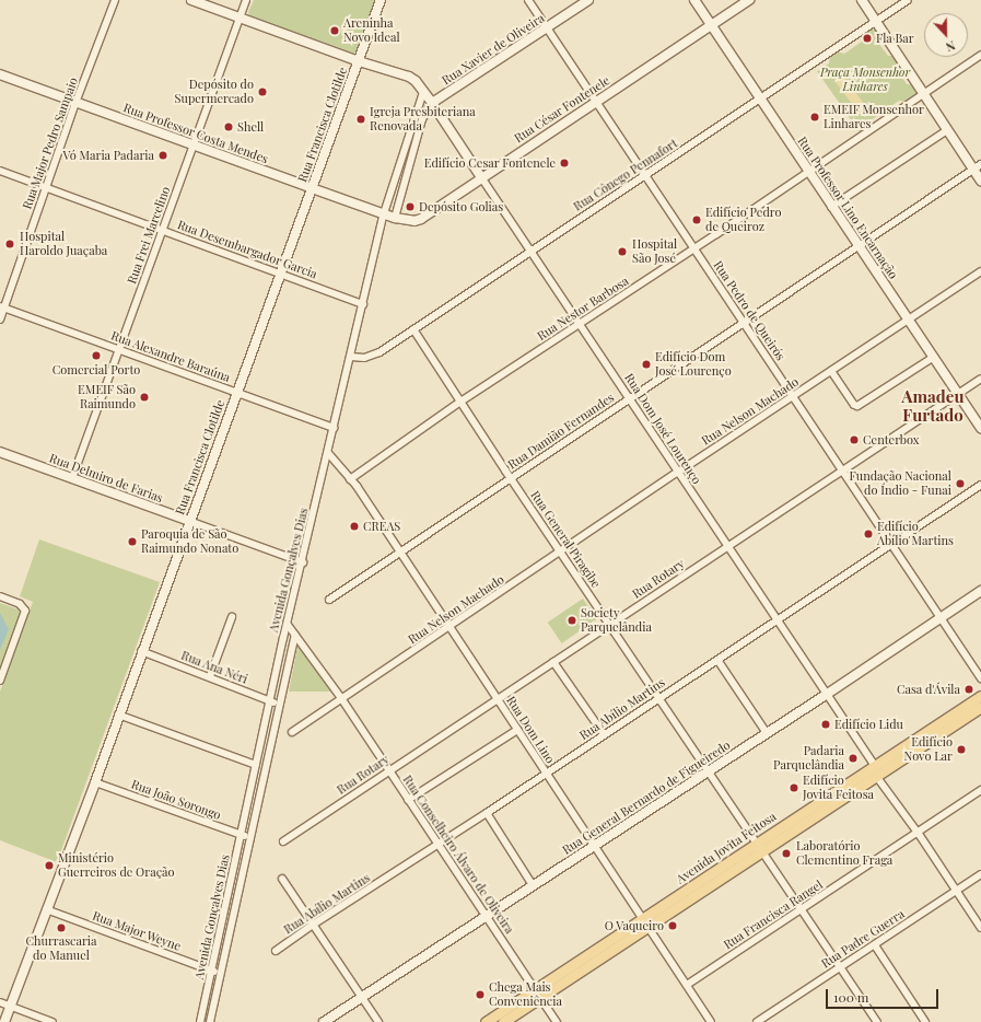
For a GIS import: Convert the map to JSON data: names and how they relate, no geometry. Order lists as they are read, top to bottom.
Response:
{
  "streets": {
    "main road": ["Avenida Jovita Feitosa"],
    "street": [
      "Rua Xavier de Oliveira",
      "Rua César Fontenele",
      "Rua Francisca Clotilde",
      "Rua Professor Costa Mendes",
      "Rua Major Pedro Sampaio",
      "Rua Cônego Pennafort",
      "Rua Professor Lino Encarnação",
      "Rua Frei Marcelino",
      "Rua Desembargador Garcia",
      "Rua Nestor Barbosa",
      "Rua Pedro de Queirós",
      "Rua Alexandre Baraúna",
      "Rua Nelson Machado",
      "Rua Dom José Lourenço",
      "Rua Damião Fernandes",
      "Rua Delmiro de Farias",
      "Rua General Piragibe",
      "Avenida Gonçalves Dias",
      "Rua Rotary",
      "Rua Ana Néri",
      "Rua Abílio Martins",
      "Rua Dom Lino",
      "Rua General Bernardo de Figueiredo",
      "Rua João Sorongo",
      "Rua Conselheiro Álvaro de Oliveira",
      "Rua Francisca Rangel",
      "Rua Major Weyne",
      "Rua Padre Guerra"
    ]
  },
  "crossings": [
    ["Rua Xavier de Oliveira", "Rua Pedro de Queirós"],
    ["Rua Xavier de Oliveira", "Rua Dom José Lourenço"],
    ["Rua César Fontenele", "Rua Professor Costa Mendes"],
    ["Rua César Fontenele", "Rua Professor Lino Encarnação"],
    ["Rua César Fontenele", "Rua Pedro de Queirós"],
    ["Rua César Fontenele", "Rua Dom José Lourenço"],
    ["Rua César Fontenele", "Avenida Gonçalves Dias"],
    ["Rua Francisca Clotilde", "Rua Professor Costa Mendes"],
    ["Rua Francisca Clotilde", "Rua Desembargador Garcia"],
    ["Rua Francisca Clotilde", "Rua Alexandre Baraúna"],
    ["Rua Francisca Clotilde", "Rua Dom José Lourenço"],
    ["Rua Francisca Clotilde", "Rua Delmiro de Farias"],
    ["Rua Francisca Clotilde", "Rua Ana Néri"],
    ["Rua Francisca Clotilde", "Rua João Sorongo"],
    ["Rua Francisca Clotilde", "Rua Major Weyne"],
    ["Rua Professor Costa Mendes", "Rua Major Pedro Sampaio"],
    ["Rua Professor Costa Mendes", "Rua Frei Marcelino"],
    ["Rua Professor Costa Mendes", "Avenida Gonçalves Dias"],
    ["Rua Major Pedro Sampaio", "Rua Desembargador Garcia"],
    ["Rua Major Pedro Sampaio", "Rua Alexandre Baraúna"],
    ["Rua Cônego Pennafort", "Rua Professor Lino Encarnação"],
    ["Rua Cônego Pennafort", "Rua Pedro de Queirós"],
    ["Rua Cônego Pennafort", "Rua Dom José Lourenço"],
    ["Rua Cônego Pennafort", "Rua General Piragibe"],
    ["Rua Cônego Pennafort", "Avenida Gonçalves Dias"],
    ["Rua Professor Lino Encarnação", "Rua Nestor Barbosa"],
    ["Rua Professor Lino Encarnação", "Rua Nelson Machado"],
    ["Rua Professor Lino Encarnação", "Rua Damião Fernandes"],
    ["Rua Professor Lino Encarnação", "Rua Rotary"],
    ["Rua Frei Marcelino", "Rua Desembargador Garcia"],
    ["Rua Frei Marcelino", "Rua Alexandre Baraúna"],
    ["Rua Frei Marcelino", "Rua Dom José Lourenço"],
    ["Rua Frei Marcelino", "Rua Delmiro de Farias"],
    ["Rua Desembargador Garcia", "Avenida Gonçalves Dias"],
    ["Rua Nestor Barbosa", "Rua Pedro de Queirós"],
    ["Rua Nestor Barbosa", "Rua Dom José Lourenço"],
    ["Rua Nestor Barbosa", "Rua General Piragibe"],
    ["Rua Nestor Barbosa", "Rua Dom Lino"],
    ["Rua Pedro de Queirós", "Rua Nelson Machado"],
    ["Rua Pedro de Queirós", "Rua Damião Fernandes"],
    ["Rua Pedro de Queirós", "Rua Rotary"],
    ["Rua Pedro de Queirós", "Rua Abílio Martins"],
    ["Rua Pedro de Queirós", "Rua General Bernardo de Figueiredo"],
    ["Rua Alexandre Baraúna", "Avenida Gonçalves Dias"],
    ["Rua Nelson Machado", "Rua Dom José Lourenço"],
    ["Rua Nelson Machado", "Rua General Piragibe"],
    ["Rua Nelson Machado", "Rua Dom Lino"],
    ["Rua Nelson Machado", "Rua Conselheiro Álvaro de Oliveira"],
    ["Rua Dom José Lourenço", "Rua Damião Fernandes"],
    ["Rua Dom José Lourenço", "Avenida Gonçalves Dias"],
    ["Rua Dom José Lourenço", "Rua Rotary"],
    ["Rua Dom José Lourenço", "Rua Abílio Martins"],
    ["Rua Dom José Lourenço", "Rua General Bernardo de Figueiredo"],
    ["Rua Dom José Lourenço", "Avenida Jovita Feitosa"],
    ["Rua Dom José Lourenço", "Rua Francisca Rangel"],
    ["Rua Dom José Lourenço", "Rua Padre Guerra"],
    ["Rua Damião Fernandes", "Rua General Piragibe"],
    ["Rua Damião Fernandes", "Rua Dom Lino"],
    ["Rua Delmiro de Farias", "Avenida Gonçalves Dias"],
    ["Rua General Piragibe", "Rua Rotary"],
    ["Rua General Piragibe", "Rua Abílio Martins"],
    ["Rua General Piragibe", "Rua General Bernardo de Figueiredo"],
    ["Rua General Piragibe", "Avenida Jovita Feitosa"],
    ["Rua General Piragibe", "Rua Francisca Rangel"],
    ["Rua General Piragibe", "Rua Padre Guerra"],
    ["Avenida Gonçalves Dias", "Rua Ana Néri"],
    ["Avenida Gonçalves Dias", "Rua Dom Lino"],
    ["Avenida Gonçalves Dias", "Rua João Sorongo"],
    ["Avenida Gonçalves Dias", "Rua Conselheiro Álvaro de Oliveira"],
    ["Avenida Gonçalves Dias", "Rua Major Weyne"],
    ["Rua Rotary", "Rua Dom Lino"],
    ["Rua Rotary", "Rua Conselheiro Álvaro de Oliveira"],
    ["Rua Abílio Martins", "Rua Dom Lino"],
    ["Rua Abílio Martins", "Rua Conselheiro Álvaro de Oliveira"],
    ["Rua Dom Lino", "Rua General Bernardo de Figueiredo"],
    ["Rua Dom Lino", "Avenida Jovita Feitosa"],
    ["Rua Dom Lino", "Rua Francisca Rangel"],
    ["Rua General Bernardo de Figueiredo", "Rua Conselheiro Álvaro de Oliveira"],
    ["Avenida Jovita Feitosa", "Rua Conselheiro Álvaro de Oliveira"]
  ],
  "districts": ["Amadeu Furtado"],
  "parks": ["Praça Monsenhor Linhares"],
  "places": [
    "Areninha Novo Ideal",
    "Fla Bar",
    "Depósito do Supermercado",
    "EMEIF Monsenhor Linhares",
    "Igreja Presbiteriana Renovada",
    "Shell",
    "Vó Maria Padaria",
    "Edifício Cesar Fontenele",
    "Depósito Golias",
    "Edifício Pedro de Queiroz",
    "Hospital Haroldo Juaçaba",
    "Hospital São José",
    "Comercial Porto",
    "Edifício Dom José Lourenço",
    "EMEIF São Raimundo",
    "Centerbox",
    "Fundação Nacional do Índio - Funai",
    "CREAS",
    "Edifício Abílio Martins",
    "Paroquia de São Raimundo Nonato",
    "Society Parquelândia",
    "Casa d'Ávila",
    "Edifício Lidu",
    "Edifício Novo Lar",
    "Padaria Parquelândia",
    "Edifício Jovita Feitosa",
    "Laboratório Clementino Fraga",
    "Ministério Guerreiros de Oração",
    "O Vaqueiro",
    "Churrascaria do Manuel",
    "Chega Mais Conveniência"
  ],
  "scale_bar": "100 m",
  "north": "bottom"
}
